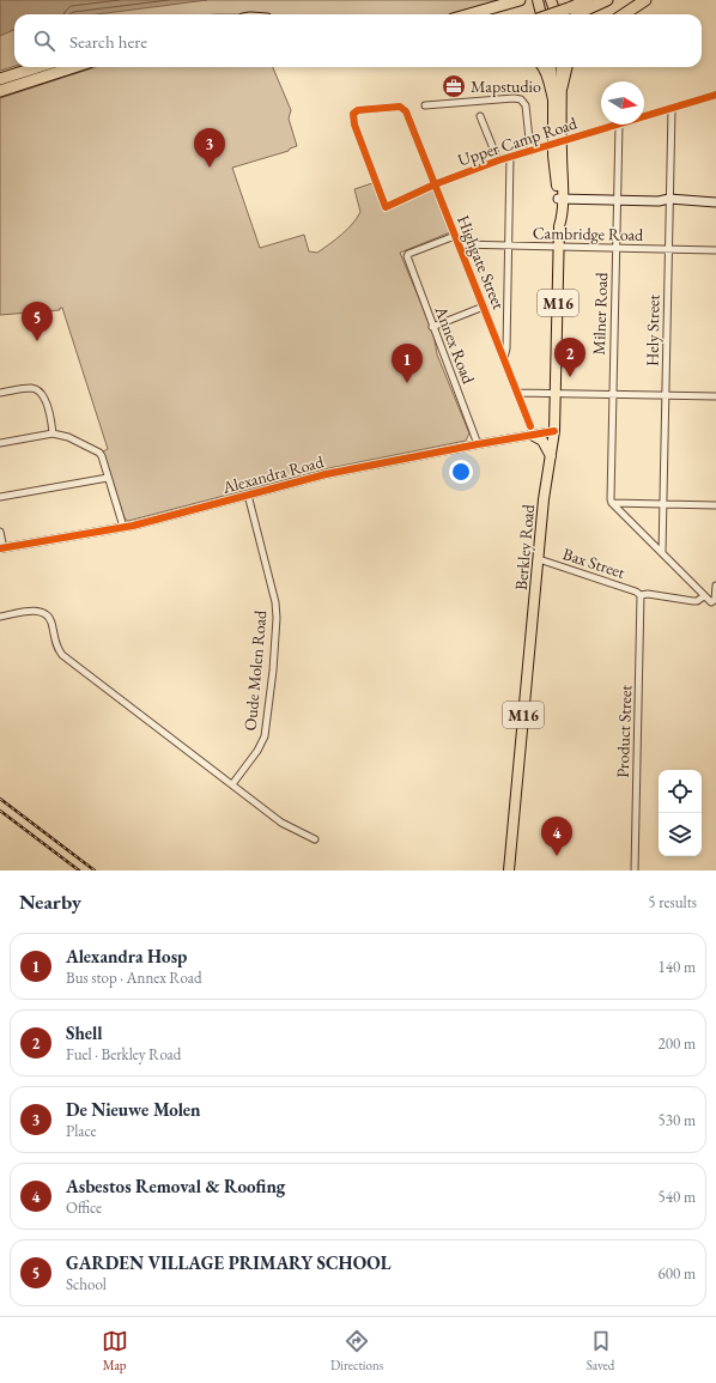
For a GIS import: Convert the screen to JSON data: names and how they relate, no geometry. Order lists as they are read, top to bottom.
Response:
{
  "streets": {
    "main road": ["M16", "Berkley Road"],
    "street": [
      "Upper Camp Road",
      "Cambridge Road",
      "Highgate Street",
      "Milner Road",
      "Hely Street",
      "Annex Road",
      "Alexandra Road",
      "Bax Street",
      "Oude Molen Road",
      "Product Street"
    ]
  },
  "crossings": [
    ["Upper Camp Road", "Highgate Street"],
    ["Upper Camp Road", "Milner Road"],
    ["Upper Camp Road", "Hely Street"],
    ["Upper Camp Road", "Berkley Road"],
    ["Cambridge Road", "Highgate Street"],
    ["Cambridge Road", "Milner Road"],
    ["Cambridge Road", "Hely Street"],
    ["Cambridge Road", "Berkley Road"],
    ["Highgate Street", "Annex Road"],
    ["Highgate Street", "Alexandra Road"],
    ["Annex Road", "Alexandra Road"],
    ["Alexandra Road", "Berkley Road"],
    ["Alexandra Road", "Oude Molen Road"],
    ["Berkley Road", "Bax Street"],
    ["Bax Street", "Product Street"]
  ],
  "places": {
    "office": ["Mapstudio"]
  },
  "north": "right",
  "page": {
    "search": "Search here",
    "pins": [
      "3",
      "5",
      "2",
      "1",
      "4"
    ],
    "heading": ["Nearby", "5 results"],
    "list": [
      {
        "mark": "1",
        "name": "Alexandra Hosp",
        "note": "Bus stop · Annex Road",
        "value": "140 m"
      },
      {
        "mark": "2",
        "name": "Shell",
        "note": "Fuel · Berkley Road",
        "value": "200 m"
      },
      {
        "mark": "3",
        "name": "De Nieuwe Molen",
        "note": "Place",
        "value": "530 m"
      },
      {
        "mark": "4",
        "name": "Asbestos Removal & Roofing",
        "note": "Office",
        "value": "540 m"
      },
      {
        "mark": "5",
        "name": "GARDEN VILLAGE PRIMARY SCHOOL",
        "note": "School",
        "value": "600 m"
      }
    ],
    "nav": ["Map", "Directions", "Saved"]
  }
}
